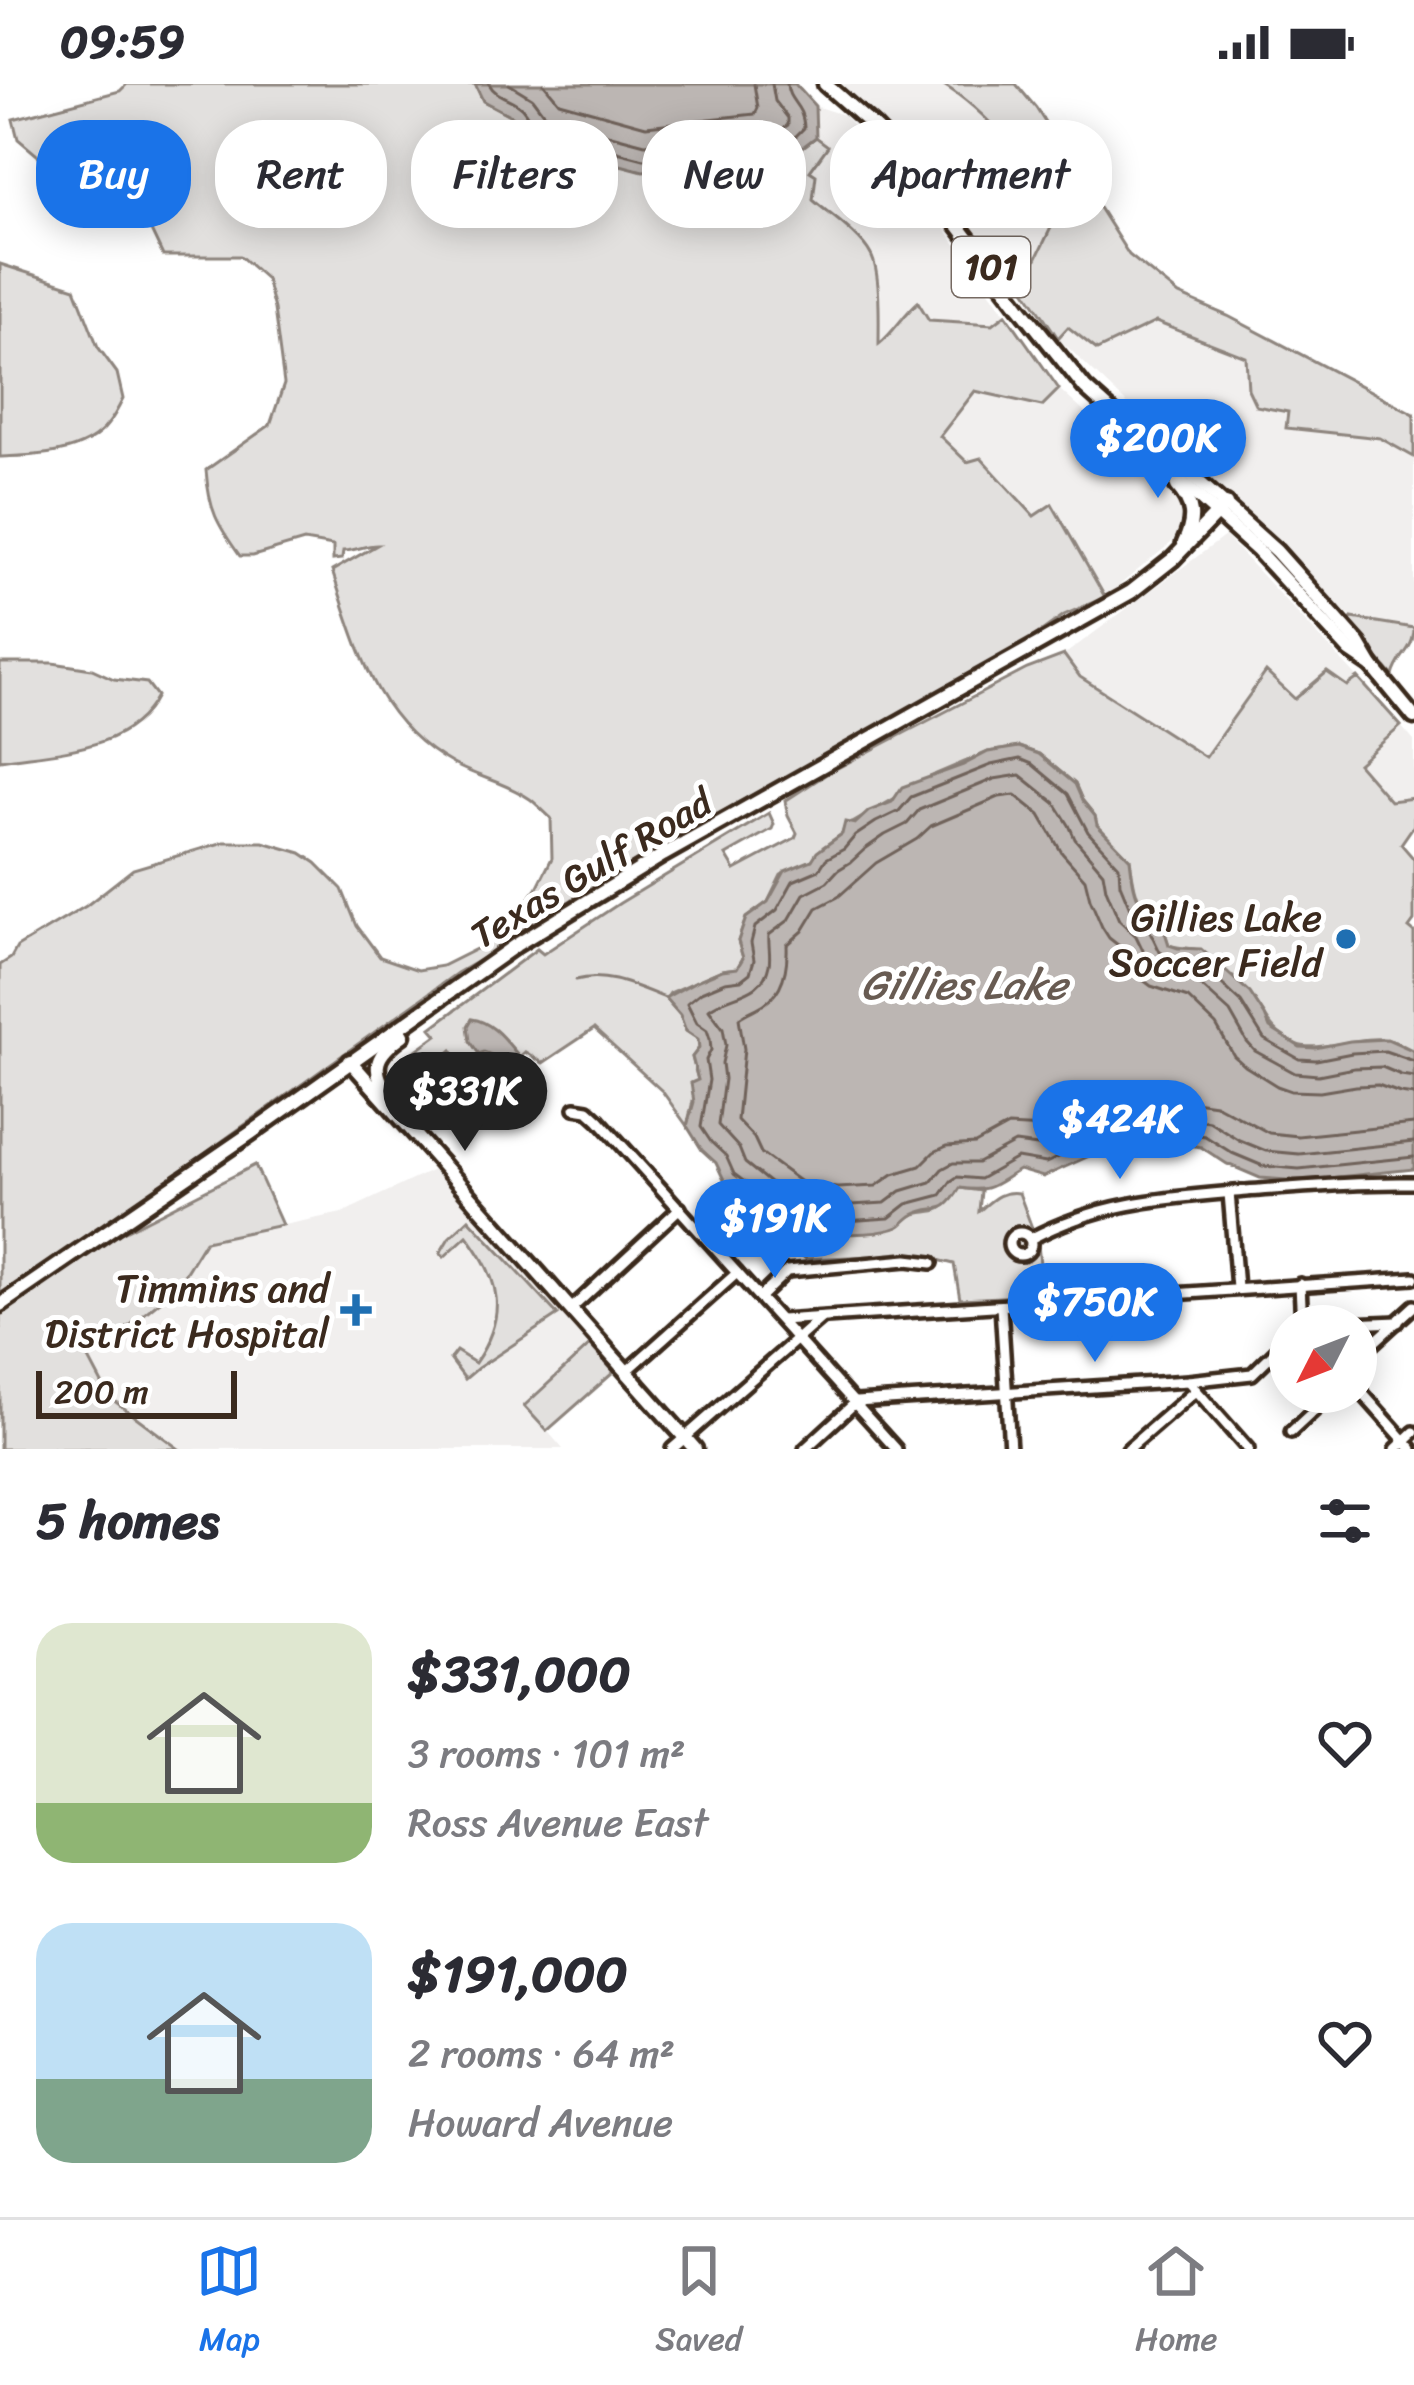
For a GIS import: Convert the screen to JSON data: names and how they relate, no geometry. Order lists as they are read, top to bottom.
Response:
{
  "streets": {
    "main road": ["101", "Texas Gulf Road"]
  },
  "crossings": [
    ["101", "Texas Gulf Road"]
  ],
  "water": ["Gillies Lake"],
  "places": {
    "other": ["Gillies Lake Soccer Field"],
    "health": ["Timmins and District Hospital"]
  },
  "scale_bar": "200 m",
  "north": "bottom left",
  "page": {
    "status": "09:59",
    "chip": [
      "Buy",
      "Rent",
      "Filters",
      "New",
      "Apartment"
    ],
    "price": [
      "$200K",
      "$331K",
      "$424K",
      "$191K",
      "$750K"
    ],
    "scale": "200 m",
    "heading": "5 homes",
    "list": [
      {
        "name": "$331,000",
        "note": "3 rooms · 101 m² · Ross Avenue East"
      },
      {
        "name": "$191,000",
        "note": "2 rooms · 64 m² · Howard Avenue"
      }
    ],
    "tabs": ["Map", "Saved", "Home"]
  }
}
